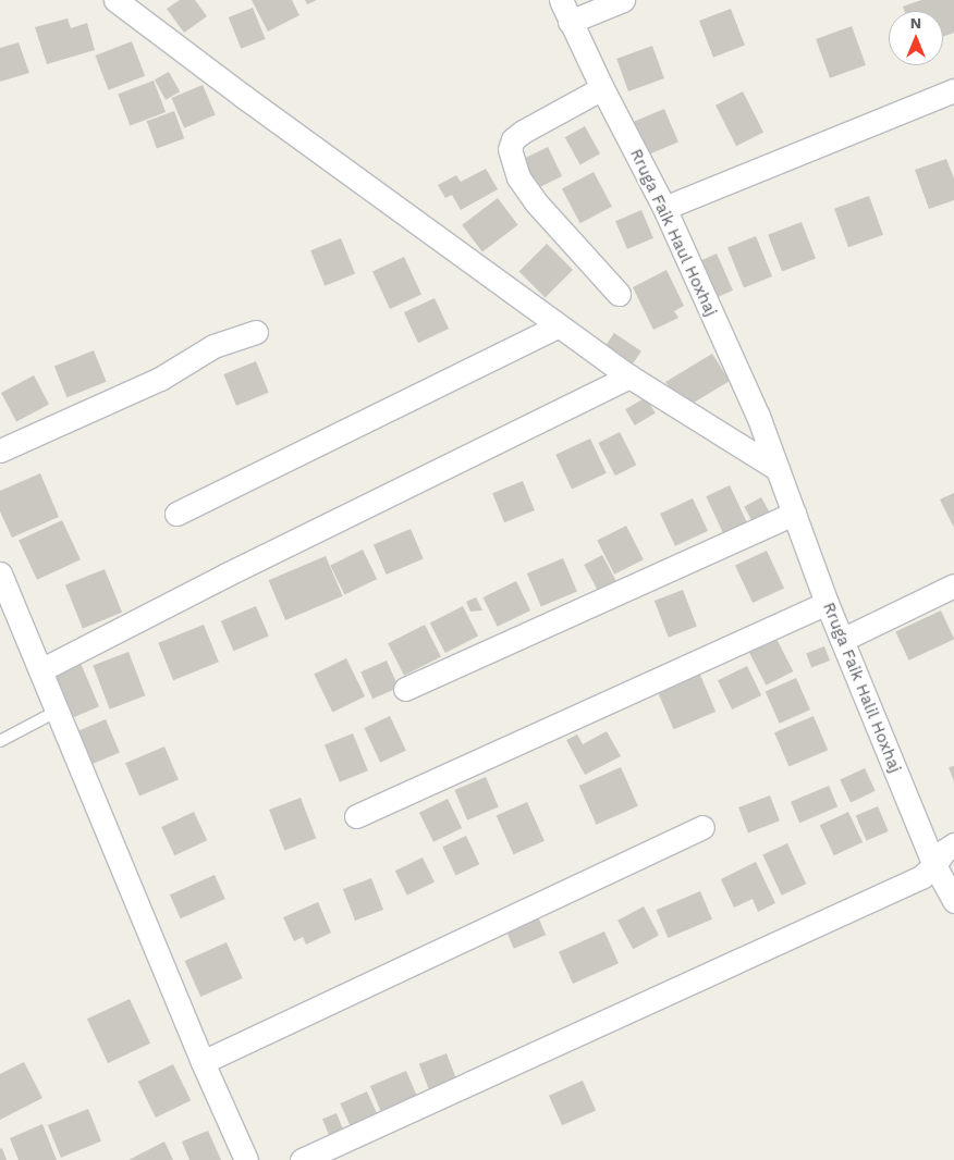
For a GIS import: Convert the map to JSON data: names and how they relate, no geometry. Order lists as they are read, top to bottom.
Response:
{
  "streets": {
    "street": ["Rruga Faik Haul Hoxhaj", "Rruga Faik Halil Hoxhaj"]
  },
  "crossings": [
    ["Rruga Faik Haul Hoxhaj", "Rruga Faik Halil Hoxhaj"]
  ],
  "north": "top"
}
